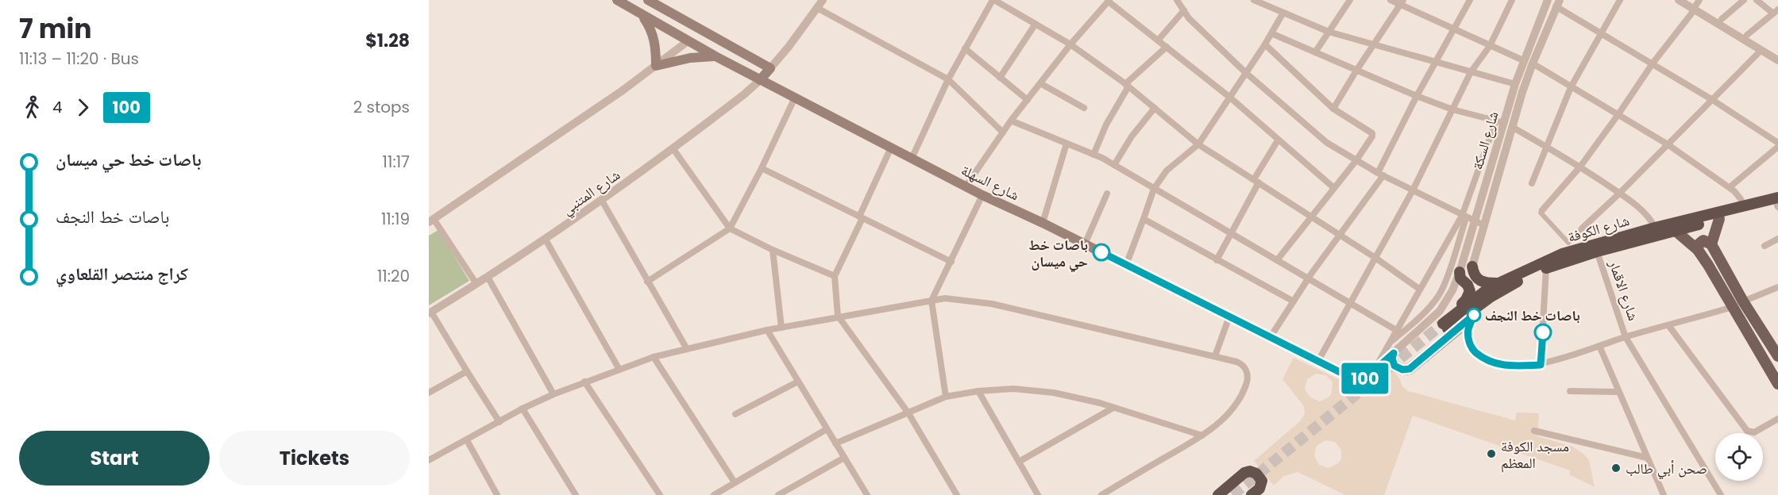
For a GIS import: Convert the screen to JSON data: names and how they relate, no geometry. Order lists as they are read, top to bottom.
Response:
{
  "streets": {
    "highway": ["شارع الكوفة"],
    "main road": ["شارع السهلة"],
    "street": ["شارع السكة", "شارع المتنبي", "شارع الاقمار"]
  },
  "crossings": [
    ["شارع السكة", "شارع السهلة"],
    ["شارع السهلة", "شارع المتنبي"],
    ["شارع الكوفة", "شارع الاقمار"]
  ],
  "places": [
    "باصات خط حي ميسان",
    "باصات خط النجف",
    "مسجد الكوفة المعظم",
    "صحن أبي طالب"
  ],
  "lines": ["bus line 100"],
  "page": {
    "heading": ["7 min", "11:13 – 11:20 · Bus", "$1.28"],
    "on_map": "100",
    "legs": ["4", "100", "2 stops"],
    "list": [
      {
        "name": "باصات خط حي ميسان",
        "value": "11:17"
      },
      {
        "name": "باصات خط النجف",
        "value": "11:19"
      },
      {
        "name": "كراج منتصر القلعاوي",
        "value": "11:20"
      }
    ],
    "buttons": ["Start", "Tickets"]
  }
}
